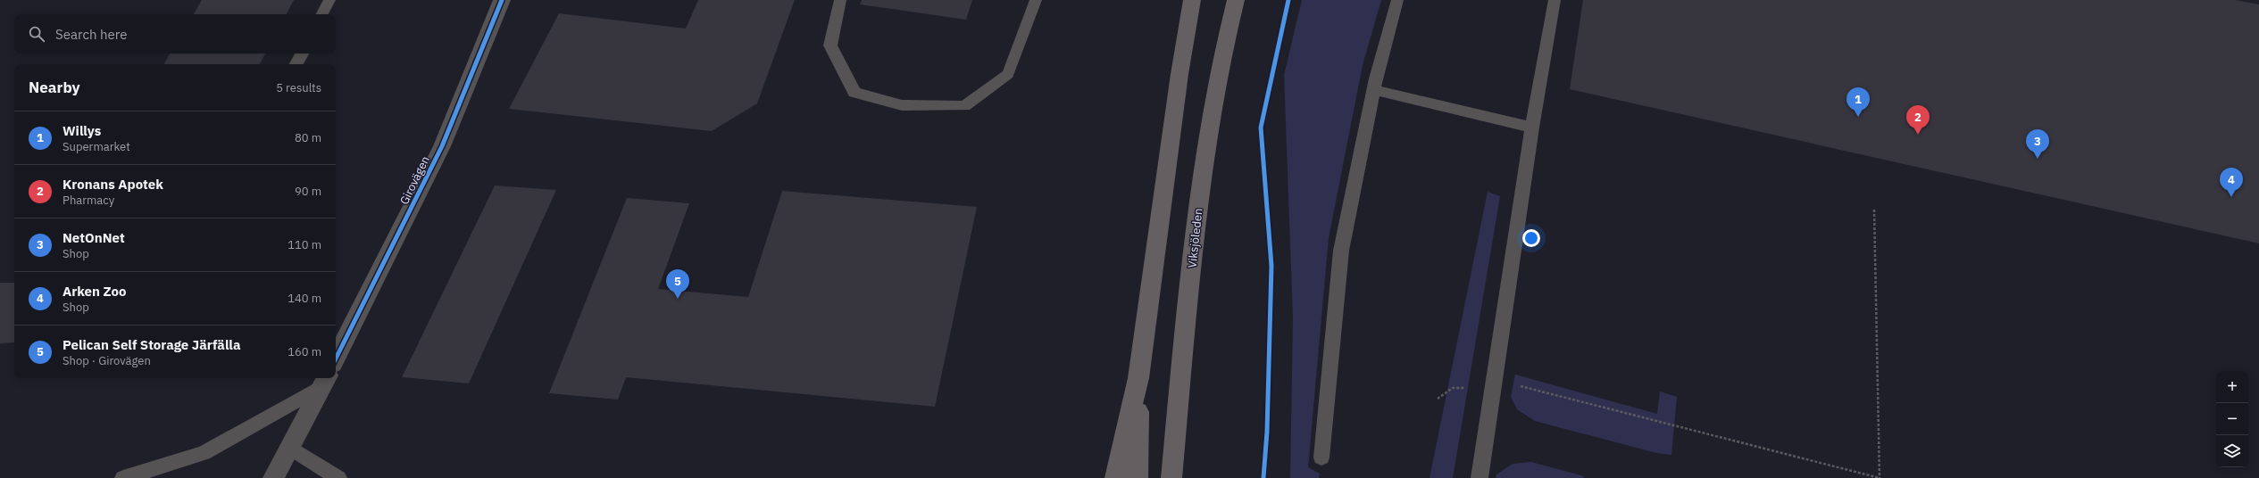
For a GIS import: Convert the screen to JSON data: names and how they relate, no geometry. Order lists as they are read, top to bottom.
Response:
{
  "streets": {
    "main road": ["Viksjöleden"],
    "street": ["Girovägen"]
  },
  "page": {
    "search": "Search here",
    "heading": ["Nearby", "5 results"],
    "pins": [
      "1",
      "2",
      "3",
      "4",
      "5"
    ],
    "list": [
      {
        "mark": "1",
        "name": "Willys",
        "note": "Supermarket",
        "value": "80 m"
      },
      {
        "mark": "2",
        "name": "Kronans Apotek",
        "note": "Pharmacy",
        "value": "90 m"
      },
      {
        "mark": "3",
        "name": "NetOnNet",
        "note": "Shop",
        "value": "110 m"
      },
      {
        "mark": "4",
        "name": "Arken Zoo",
        "note": "Shop",
        "value": "140 m"
      },
      {
        "mark": "5",
        "name": "Pelican Self Storage Järfälla",
        "note": "Shop · Girovägen",
        "value": "160 m"
      }
    ],
    "map_buttons": ["+", "−"]
  }
}
